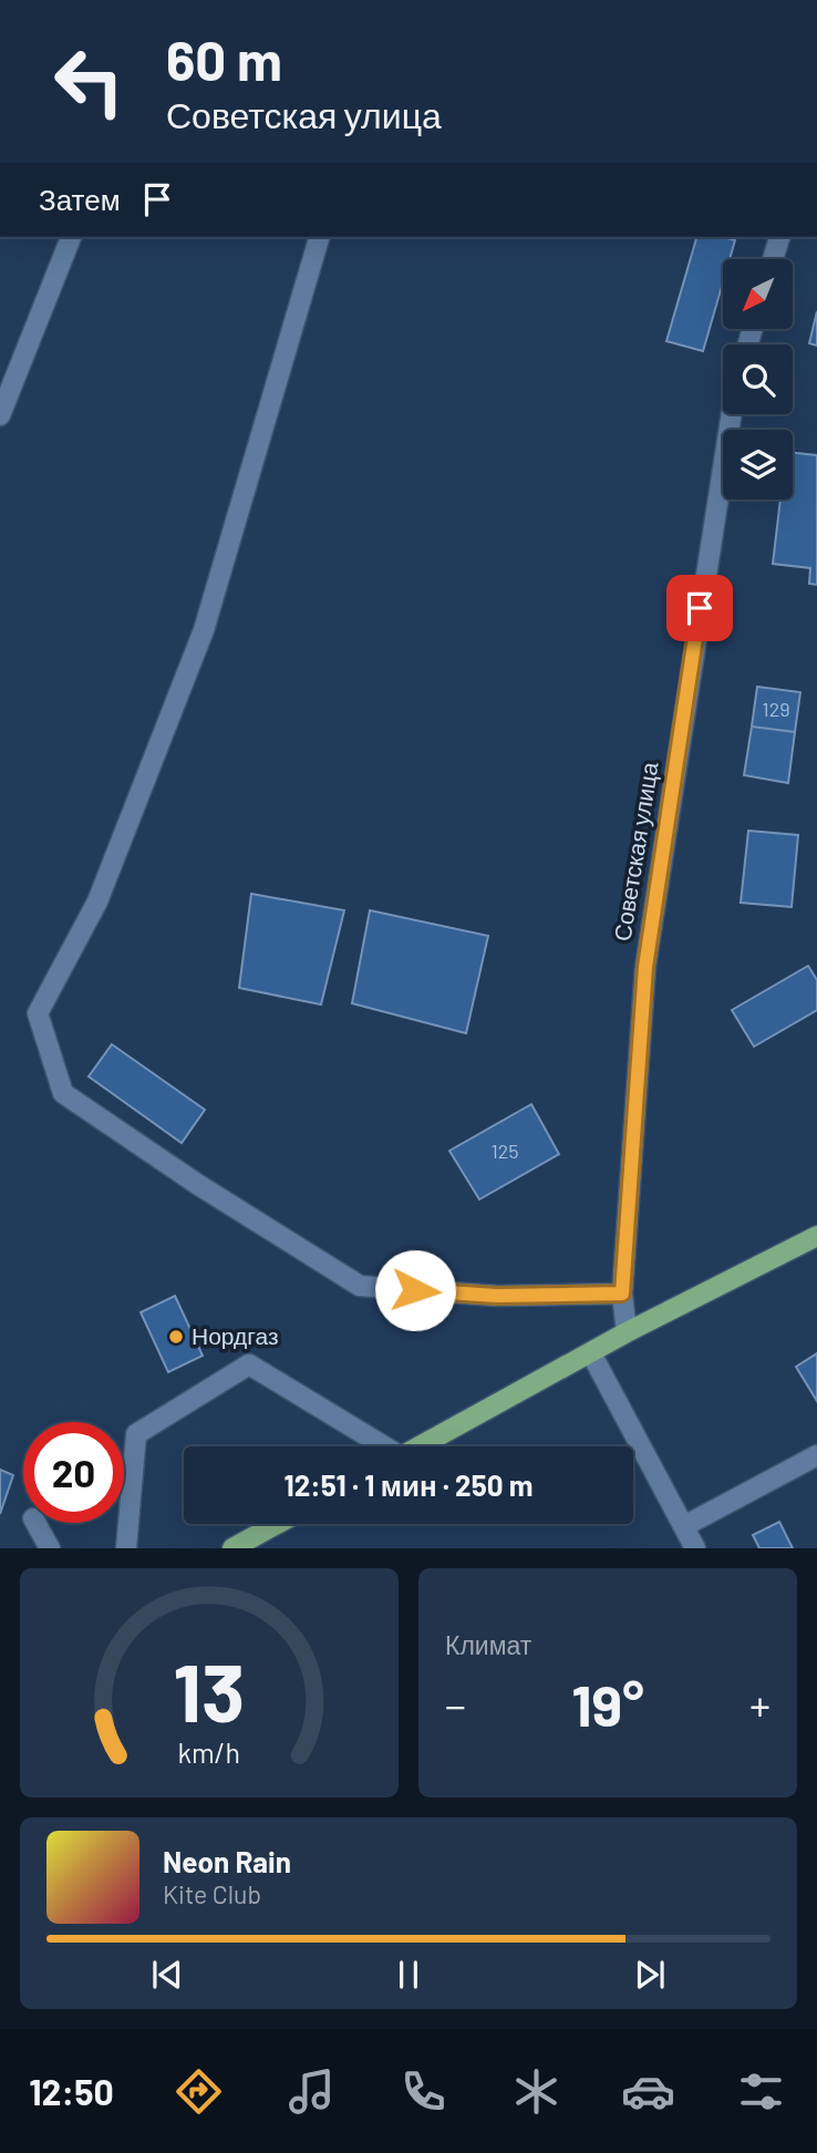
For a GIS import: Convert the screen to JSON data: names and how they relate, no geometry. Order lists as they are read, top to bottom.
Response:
{
  "streets": {
    "street": ["Советская улица"]
  },
  "places": ["Нордгаз"],
  "house_numbers": ["129", "125"],
  "north": "bottom left",
  "page": {
    "turn": ["60 m", "Советская улица"],
    "then": "Затем",
    "limit": "20",
    "trip": "12:51 · 1 мин · 250 m",
    "tile": "Климат",
    "heat": ["−", "19°", "+"],
    "song": ["Neon Rain", "Kite Club"],
    "tabs": "12:50",
    "gauge": ["13", "km/h"]
  }
}
